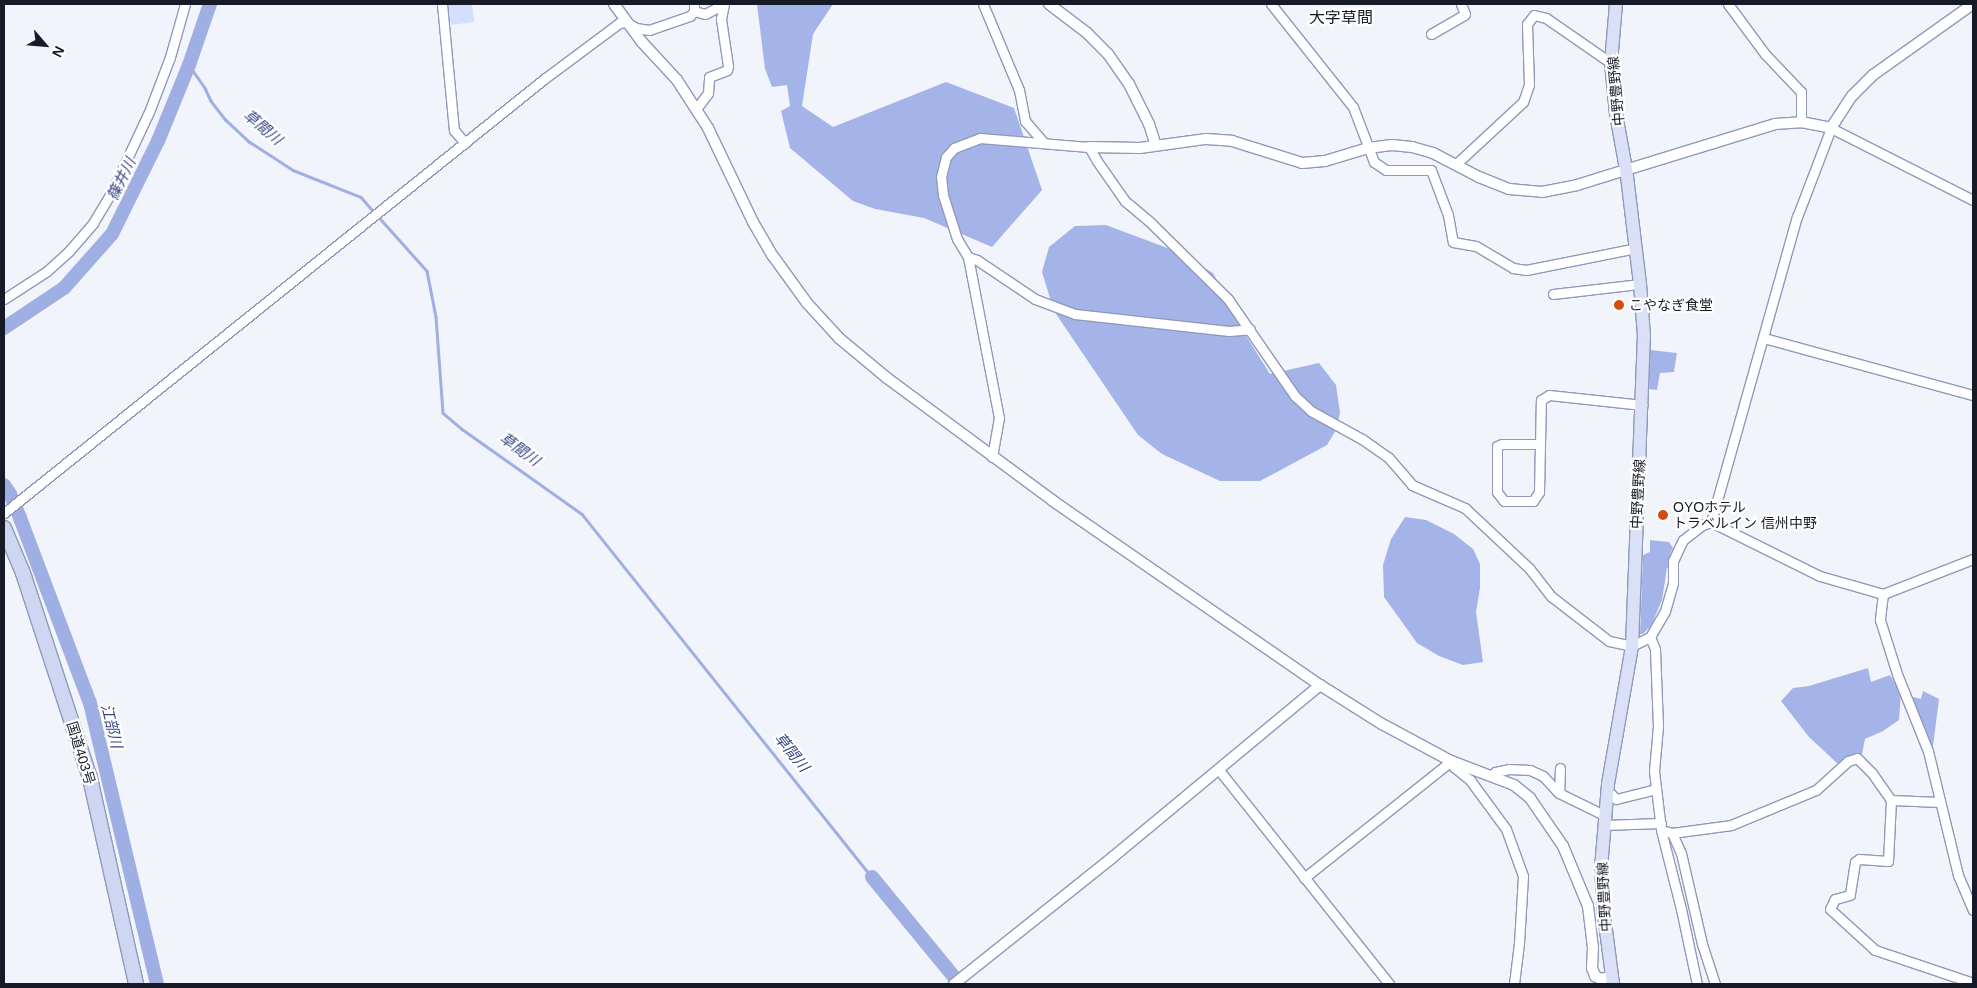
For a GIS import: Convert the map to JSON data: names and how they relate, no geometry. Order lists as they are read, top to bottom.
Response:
{
  "streets": {
    "highway": ["国道403号"],
    "main road": ["中野豊野線"]
  },
  "districts": ["大字草間"],
  "water": ["草間川", "篠井川", "江部川"],
  "places": ["こやなぎ食堂", "OYOホテル トラベルイン 信州中野"],
  "north": "bottom right"
}
